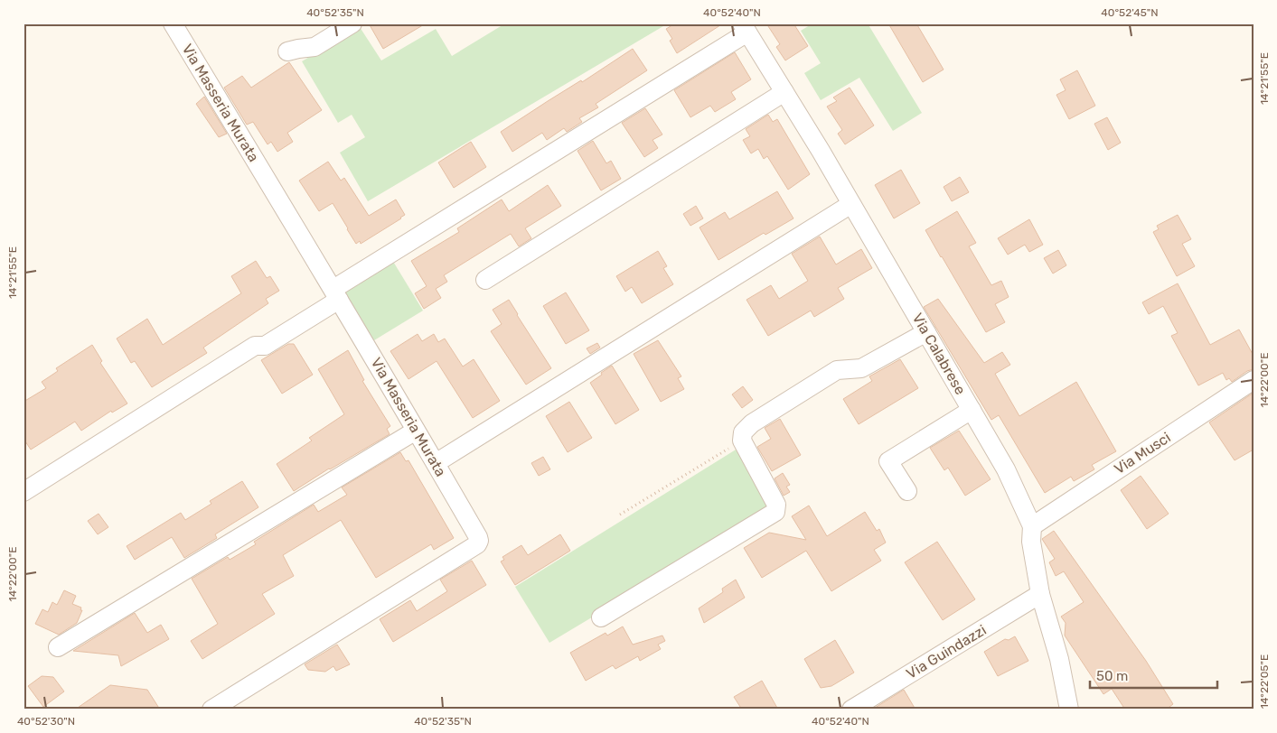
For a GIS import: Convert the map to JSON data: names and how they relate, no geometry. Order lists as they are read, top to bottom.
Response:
{
  "streets": {
    "street": [
      "Via Masseria Murata",
      "Via Calabrese",
      "Via Musci",
      "Via Guindazzi"
    ]
  },
  "crossings": [
    ["Via Calabrese", "Via Musci"],
    ["Via Calabrese", "Via Guindazzi"]
  ],
  "scale_bar": "50 m",
  "coordinates": [
    "40°52'35\"N",
    "40°52'40\"N",
    "40°52'45\"N",
    "14°21'55\"E",
    "14°22'00\"E",
    "14°22'05\"E",
    "40°52'30\"N"
  ]
}
